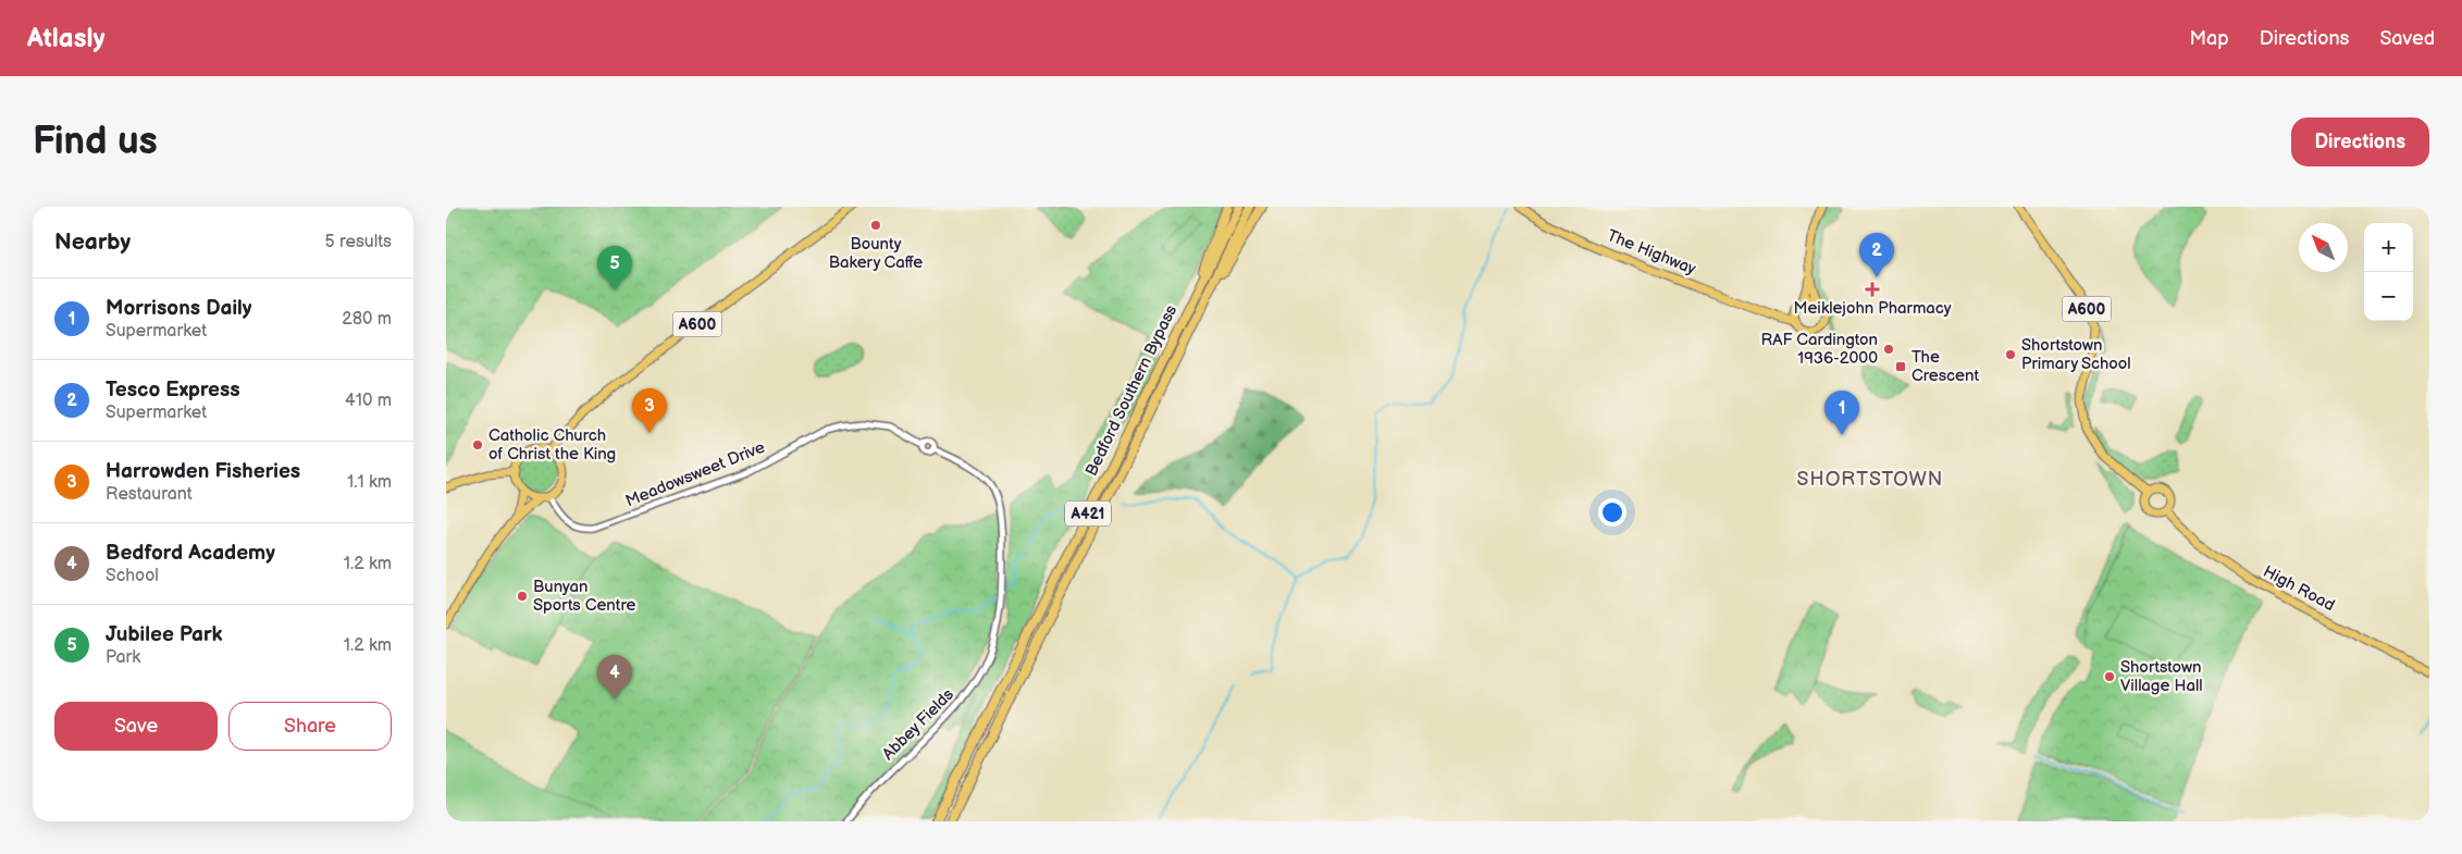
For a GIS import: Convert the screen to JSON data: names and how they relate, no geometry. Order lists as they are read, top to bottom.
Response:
{
  "streets": {
    "highway": ["Bedford Southern Bypass", "A421"],
    "main road": ["The Highway", "A600", "High Road"],
    "street": ["Meadowsweet Drive", "Abbey Fields"]
  },
  "crossings": [
    ["A600", "Meadowsweet Drive"],
    ["A600", "High Road"],
    ["Bedford Southern Bypass", "A421"]
  ],
  "districts": ["SHORTSTOWN"],
  "places": {
    "other": [
      "Bounty Bakery Caffe",
      "RAF Cardington 1936-2000",
      "Shortstown Primary School",
      "Catholic Church of Christ the King",
      "Bunyan Sports Centre",
      "Shortstown Village Hall"
    ],
    "health": ["Meiklejohn Pharmacy"],
    "transit": ["The Crescent"]
  },
  "north": "top left",
  "page": {
    "header": "Atlasly",
    "nav": ["Map", "Directions", "Saved"],
    "buttons": [
      "Directions",
      ["Save", "Share"]
    ],
    "title": "Find us",
    "heading": ["Nearby", "5 results"],
    "map_buttons": ["+", "−"],
    "pins": [
      "2",
      "5",
      "3",
      "1",
      "4"
    ],
    "list": [
      {
        "mark": "1",
        "name": "Morrisons Daily",
        "note": "Supermarket",
        "value": "280 m"
      },
      {
        "mark": "2",
        "name": "Tesco Express",
        "note": "Supermarket",
        "value": "410 m"
      },
      {
        "mark": "3",
        "name": "Harrowden Fisheries",
        "note": "Restaurant",
        "value": "1.1 km"
      },
      {
        "mark": "4",
        "name": "Bedford Academy",
        "note": "School",
        "value": "1.2 km"
      },
      {
        "mark": "5",
        "name": "Jubilee Park",
        "note": "Park",
        "value": "1.2 km"
      }
    ]
  }
}
